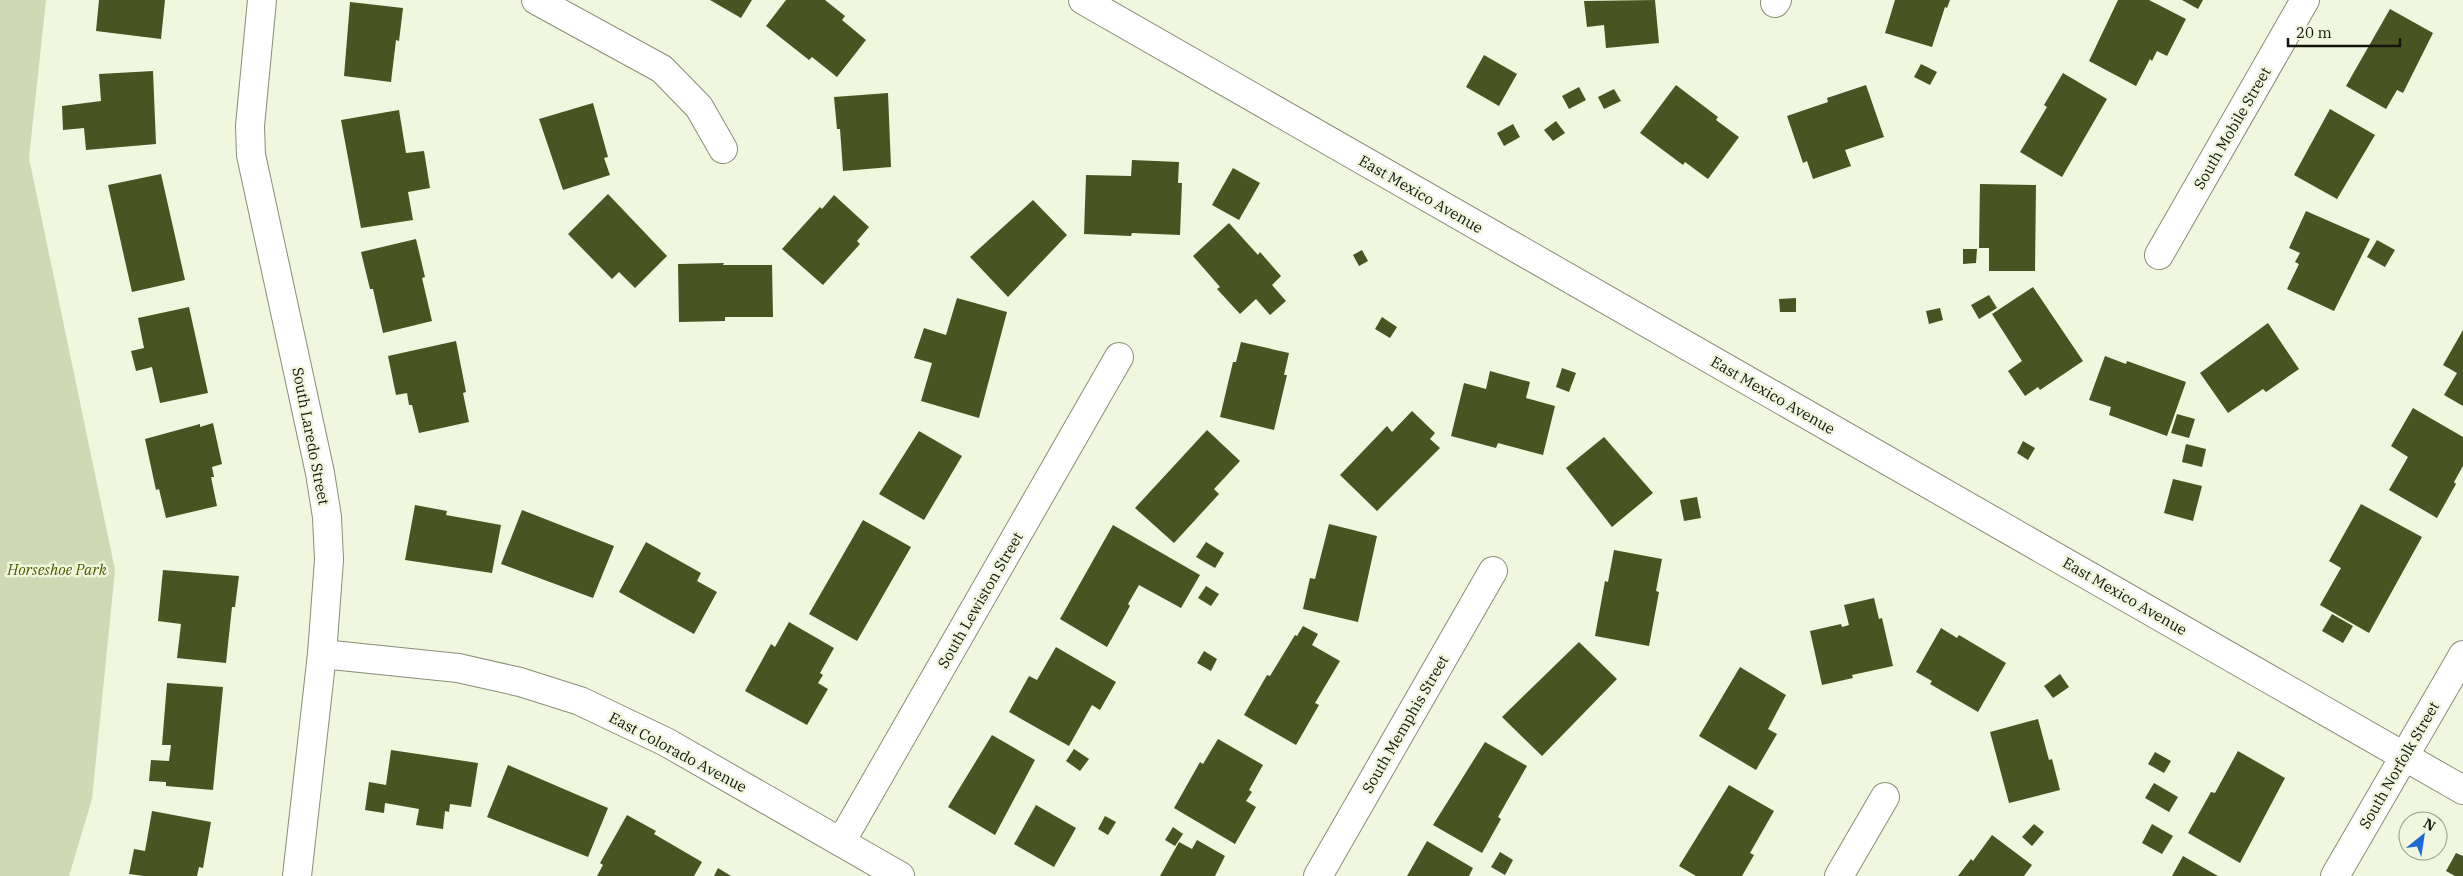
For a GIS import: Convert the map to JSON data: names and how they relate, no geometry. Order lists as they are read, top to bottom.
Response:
{
  "streets": {
    "street": [
      "South Mobile Street",
      "East Mexico Avenue",
      "South Laredo Street",
      "South Lewiston Street",
      "South Memphis Street",
      "East Colorado Avenue",
      "South Norfolk Street"
    ]
  },
  "crossings": [
    ["East Mexico Avenue", "South Norfolk Street"],
    ["South Laredo Street", "East Colorado Avenue"],
    ["South Lewiston Street", "East Colorado Avenue"]
  ],
  "parks": ["Horseshoe Park"],
  "scale_bar": "20 m",
  "north": "top right"
}
